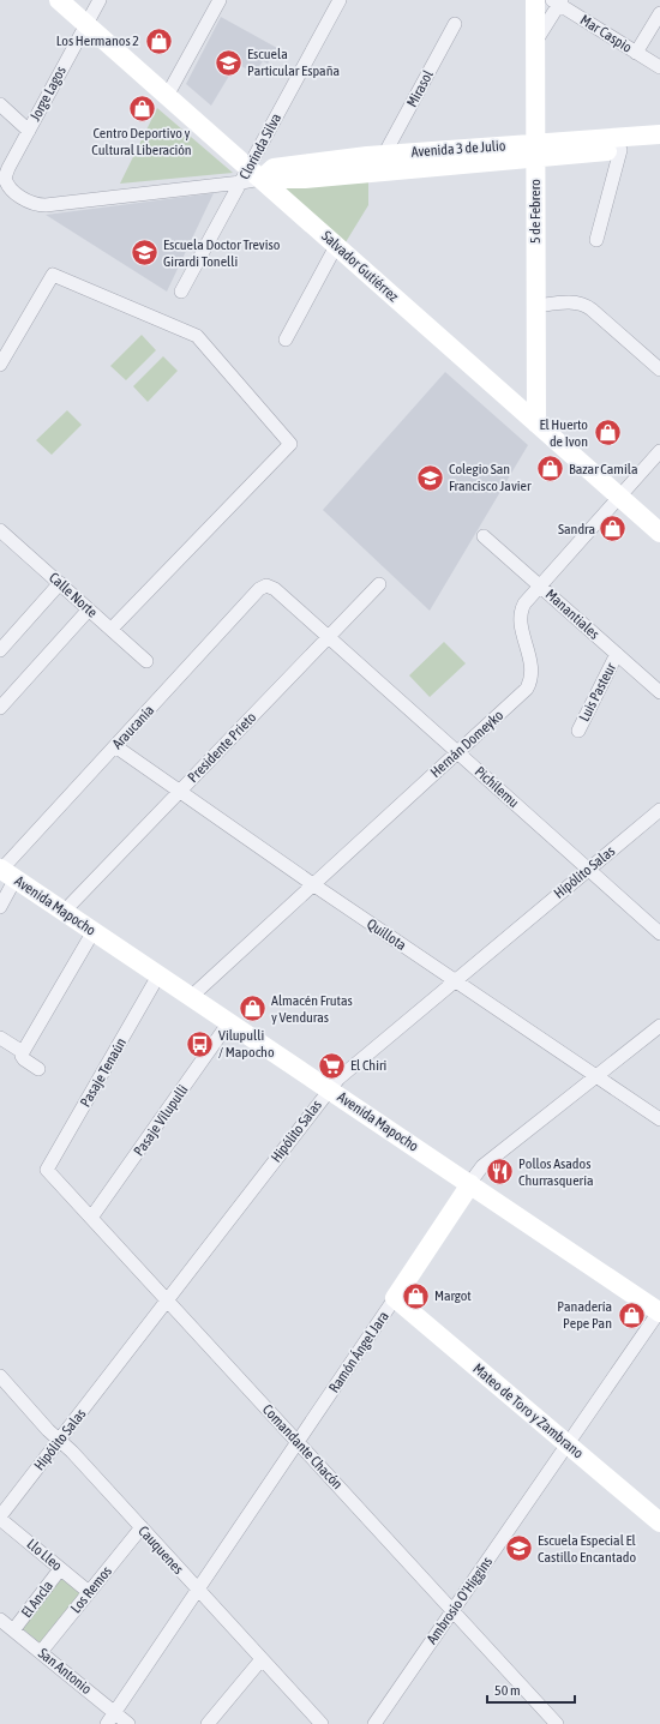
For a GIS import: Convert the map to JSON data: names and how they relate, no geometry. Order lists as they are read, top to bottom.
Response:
{
  "streets": {
    "main road": [
      "Avenida 3 de Julio",
      "5 de Febrero",
      "Salvador Gutiérrez",
      "Avenida Mapocho",
      "Ramón Ángel Jara",
      "Mateo de Toro y Zambrano"
    ],
    "street": [
      "Mar Caspio",
      "Mirasol",
      "Jorge Lagos",
      "Clorinda Silva",
      "Calle Norte",
      "Manantiales",
      "Luis Pasteur",
      "Araucanía",
      "Hernán Domeyko",
      "Presidente Prieto",
      "Pichilemu",
      "Hipólito Salas",
      "Quillota",
      "Pasaje Tenaún",
      "Pasaje Vilupulli",
      "Comandante Chacón",
      "Cauquenes",
      "Llo Lleo",
      "Los Remos",
      "El Ancla",
      "Ambrosio O'Higgins",
      "San Antonio"
    ]
  },
  "crossings": [
    ["Mirasol", "Avenida 3 de Julio"],
    ["Jorge Lagos", "Avenida 3 de Julio"],
    ["Jorge Lagos", "Salvador Gutiérrez"],
    ["Clorinda Silva", "Avenida 3 de Julio"],
    ["Clorinda Silva", "Salvador Gutiérrez"],
    ["Avenida 3 de Julio", "5 de Febrero"],
    ["Avenida 3 de Julio", "Salvador Gutiérrez"],
    ["5 de Febrero", "Salvador Gutiérrez"],
    ["Salvador Gutiérrez", "Hernán Domeyko"],
    ["Manantiales", "Luis Pasteur"],
    ["Manantiales", "Hernán Domeyko"],
    ["Araucanía", "Pichilemu"],
    ["Araucanía", "Avenida Mapocho"],
    ["Araucanía", "Quillota"],
    ["Hernán Domeyko", "Pichilemu"],
    ["Hernán Domeyko", "Avenida Mapocho"],
    ["Hernán Domeyko", "Quillota"],
    ["Presidente Prieto", "Pichilemu"],
    ["Presidente Prieto", "Avenida Mapocho"],
    ["Presidente Prieto", "Quillota"],
    ["Pichilemu", "Hipólito Salas"],
    ["Hipólito Salas", "Avenida Mapocho"],
    ["Hipólito Salas", "Quillota"],
    ["Hipólito Salas", "Comandante Chacón"],
    ["Hipólito Salas", "Cauquenes"],
    ["Hipólito Salas", "Llo Lleo"],
    ["Avenida Mapocho", "Pasaje Tenaún"],
    ["Avenida Mapocho", "Pasaje Vilupulli"],
    ["Avenida Mapocho", "Ramón Ángel Jara"],
    ["Avenida Mapocho", "Ambrosio O'Higgins"],
    ["Quillota", "Ramón Ángel Jara"],
    ["Pasaje Tenaún", "Comandante Chacón"],
    ["Pasaje Vilupulli", "Comandante Chacón"],
    ["Ramón Ángel Jara", "Mateo de Toro y Zambrano"],
    ["Ramón Ángel Jara", "Comandante Chacón"],
    ["Ramón Ángel Jara", "Cauquenes"],
    ["Ramón Ángel Jara", "San Antonio"],
    ["Mateo de Toro y Zambrano", "Ambrosio O'Higgins"],
    ["Comandante Chacón", "Ambrosio O'Higgins"],
    ["Cauquenes", "Los Remos"],
    ["Llo Lleo", "Los Remos"],
    ["Llo Lleo", "El Ancla"],
    ["Los Remos", "San Antonio"],
    ["El Ancla", "San Antonio"]
  ],
  "places": {
    "shop": [
      "Los Hermanos 2",
      "Centro Deportivo y Cultural Liberación",
      "El Huerto de Ivon",
      "Bazar Camila",
      "Sandra",
      "Almacén Frutas y Venduras",
      "Margot",
      "Panadería Pepe Pan"
    ],
    "school or university": [
      "Escuela Particular España",
      "Escuela Doctor Treviso Girardi Tonelli",
      "Colegio San Francisco Javier",
      "Escuela Especial El Castillo Encantado"
    ],
    "bus stop": ["Vilupulli / Mapocho"],
    "supermarket": ["El Chiri"],
    "restaurant": ["Pollos Asados Churrasquería"]
  },
  "scale_bar": "50 m"
}
